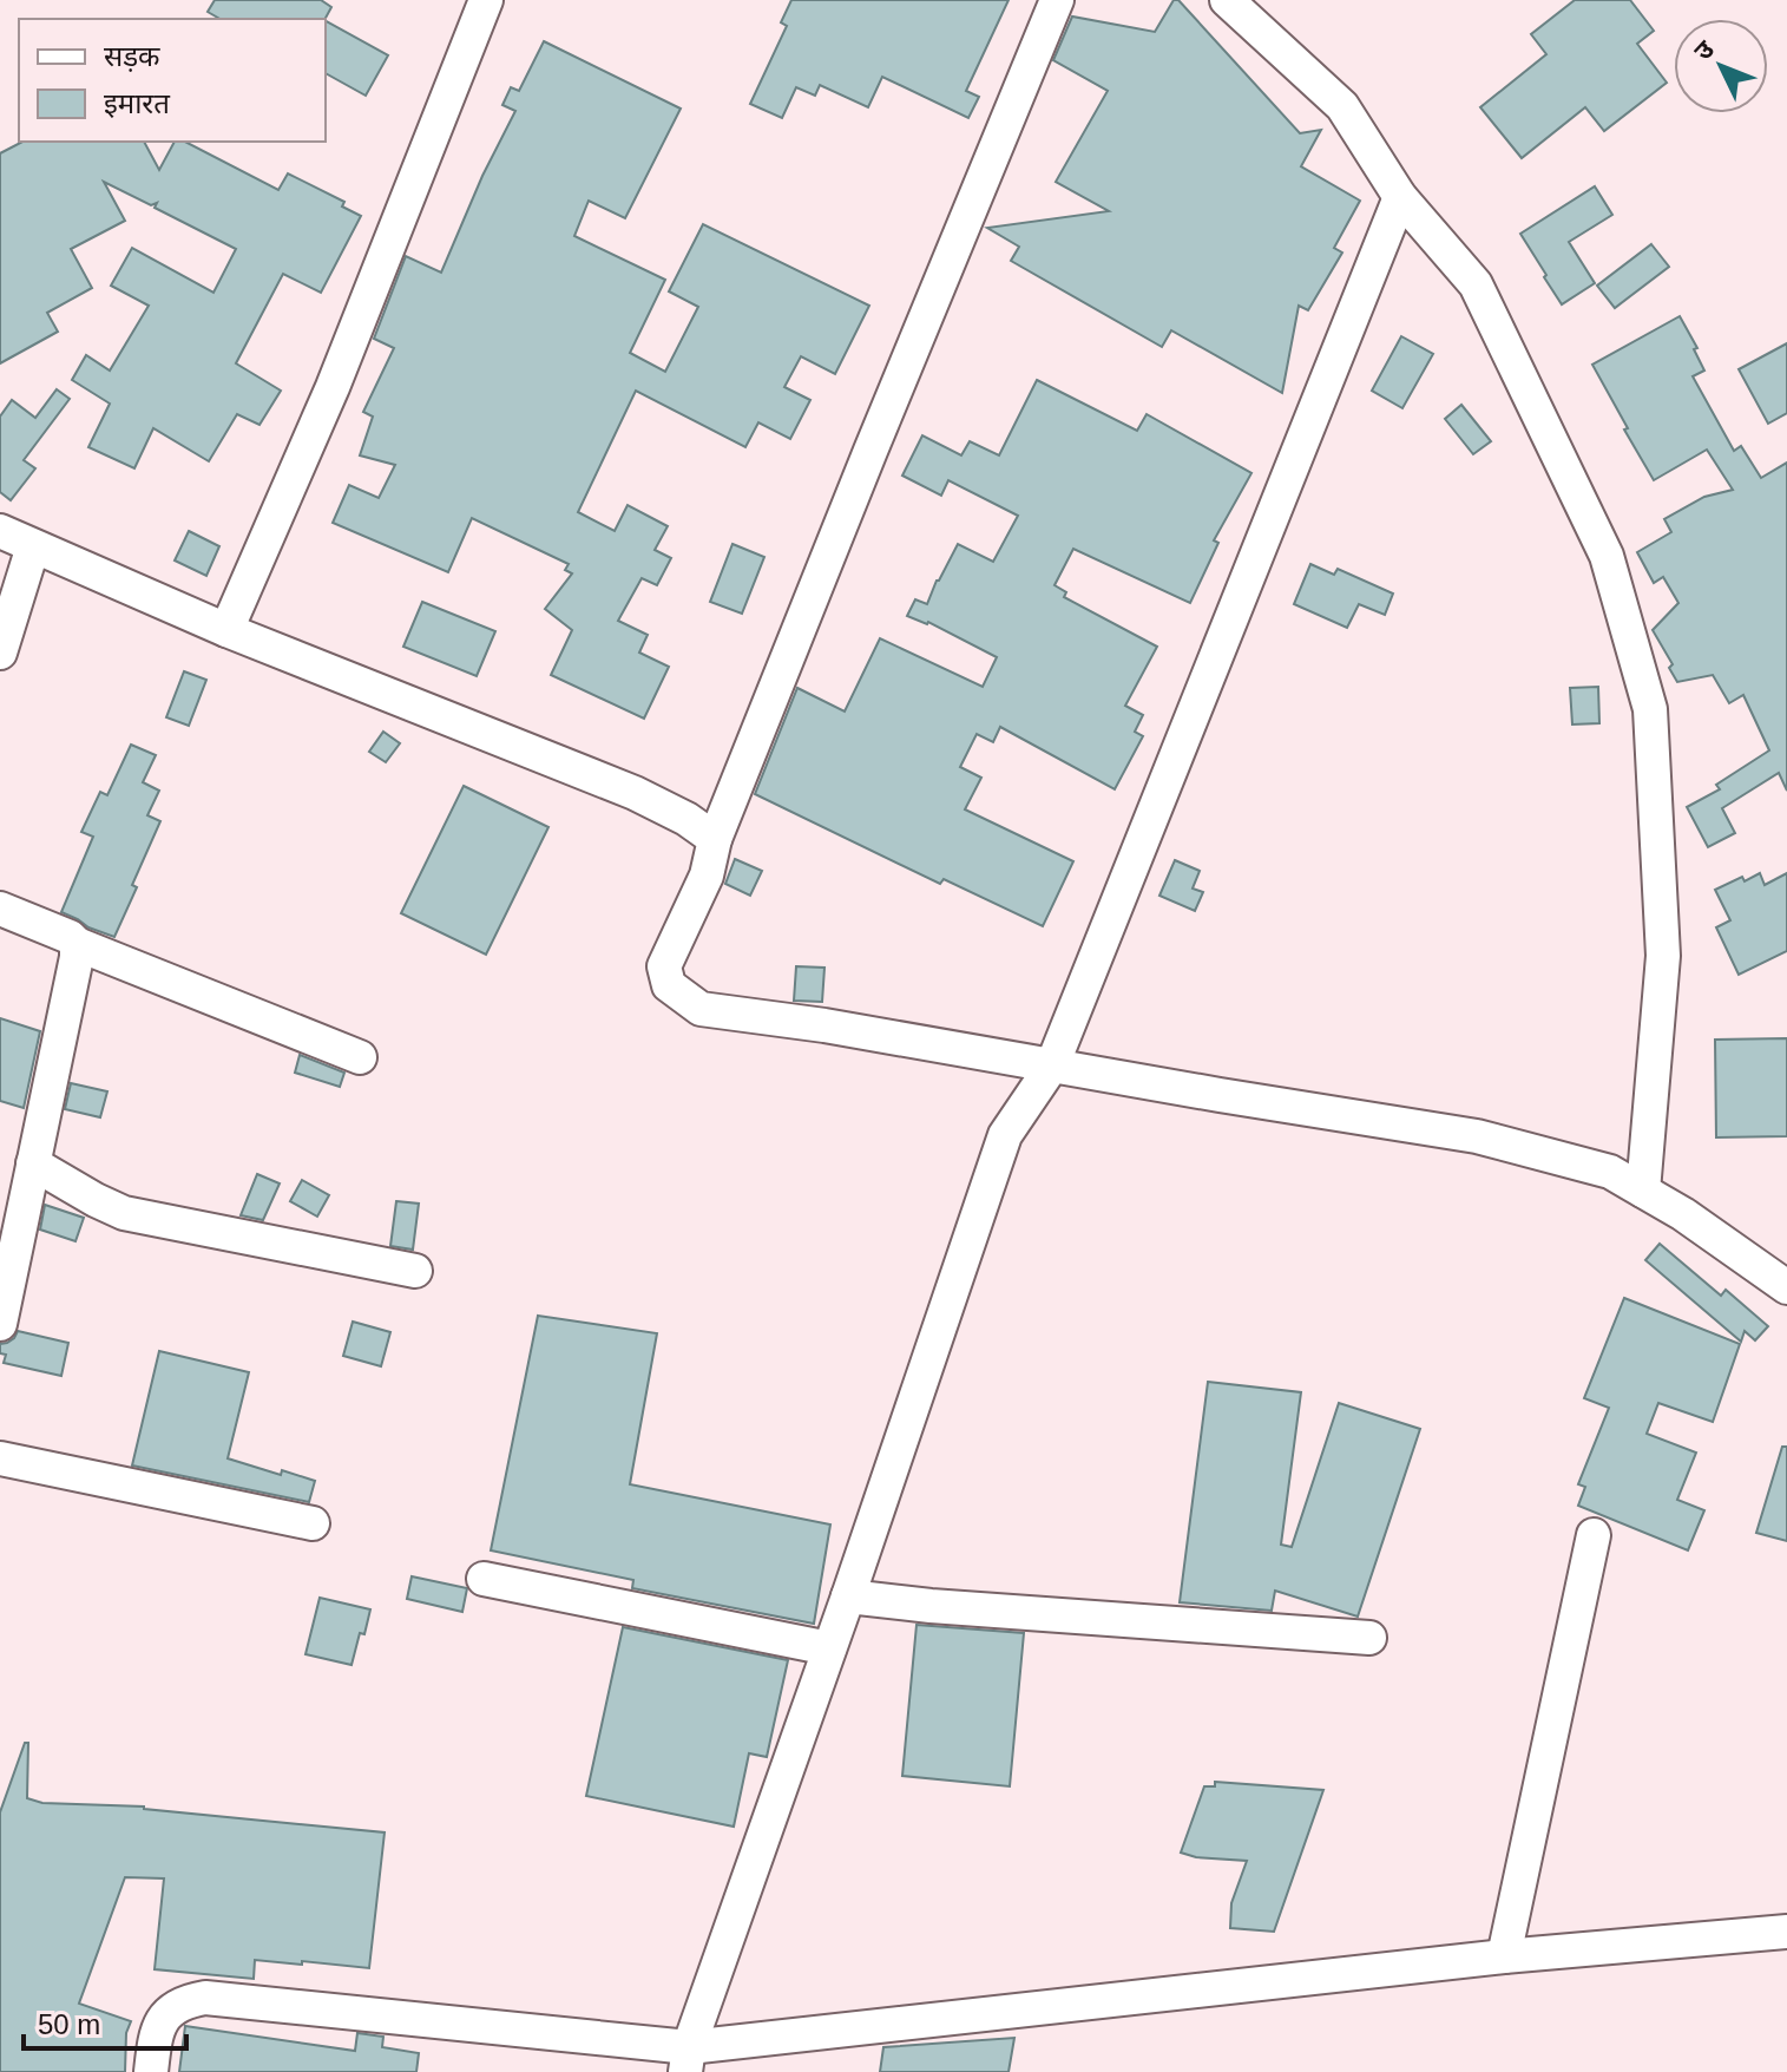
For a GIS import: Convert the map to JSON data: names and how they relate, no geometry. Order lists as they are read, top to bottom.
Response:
{
  "legend": ["सड़क", "इमारत"],
  "scale_bar": "50 m",
  "north": "top left"
}
